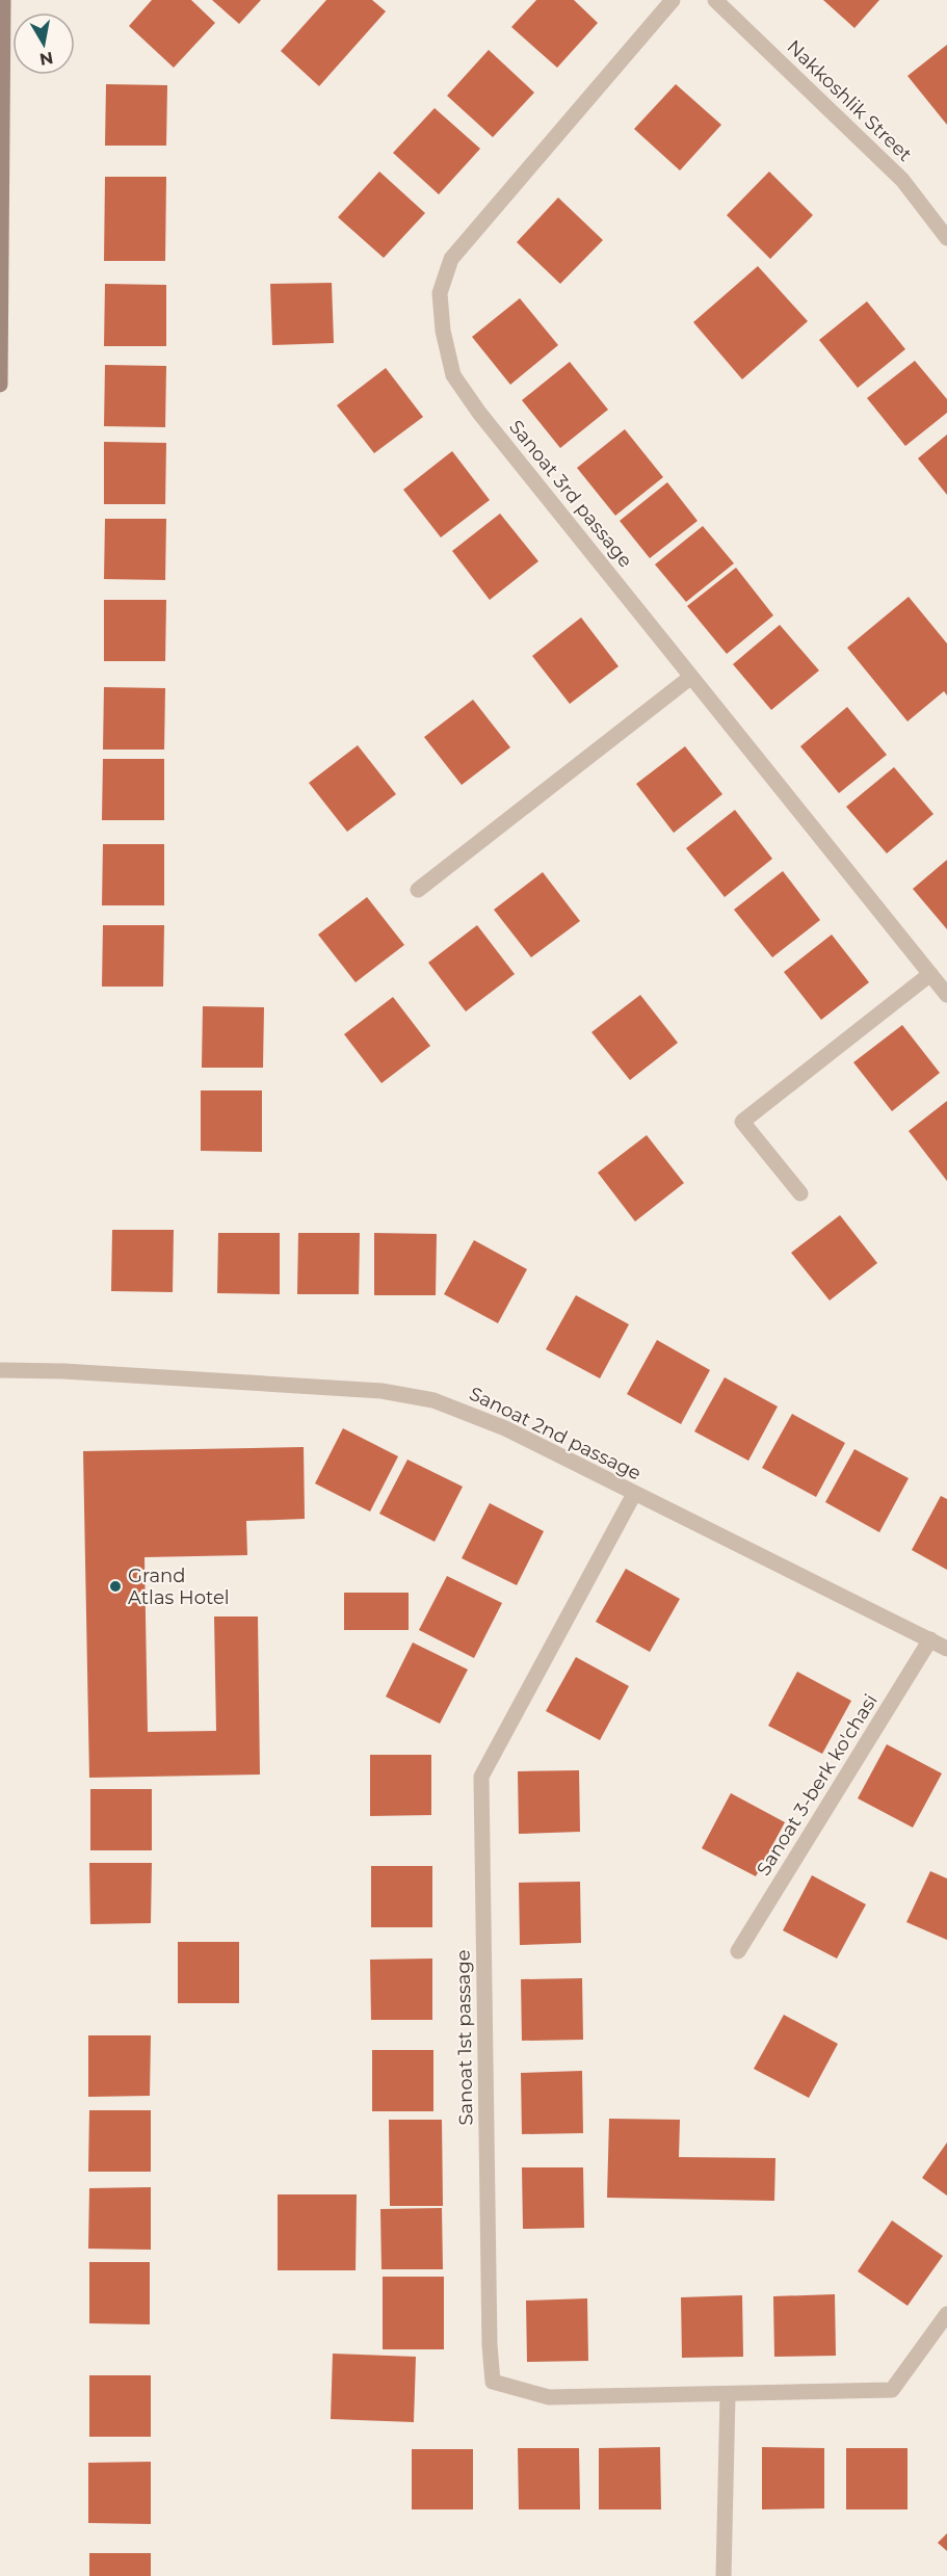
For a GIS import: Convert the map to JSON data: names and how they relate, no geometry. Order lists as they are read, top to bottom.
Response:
{
  "streets": {
    "street": [
      "Nakkoshlik Street",
      "Sanoat 3rd passage",
      "Sanoat 2nd passage",
      "Sanoat 3-berk ko'chasi",
      "Sanoat 1st passage"
    ]
  },
  "crossings": [
    ["Sanoat 2nd passage", "Sanoat 3-berk ko'chasi"],
    ["Sanoat 2nd passage", "Sanoat 1st passage"]
  ],
  "places": ["Grand Atlas Hotel"],
  "north": "bottom"
}
